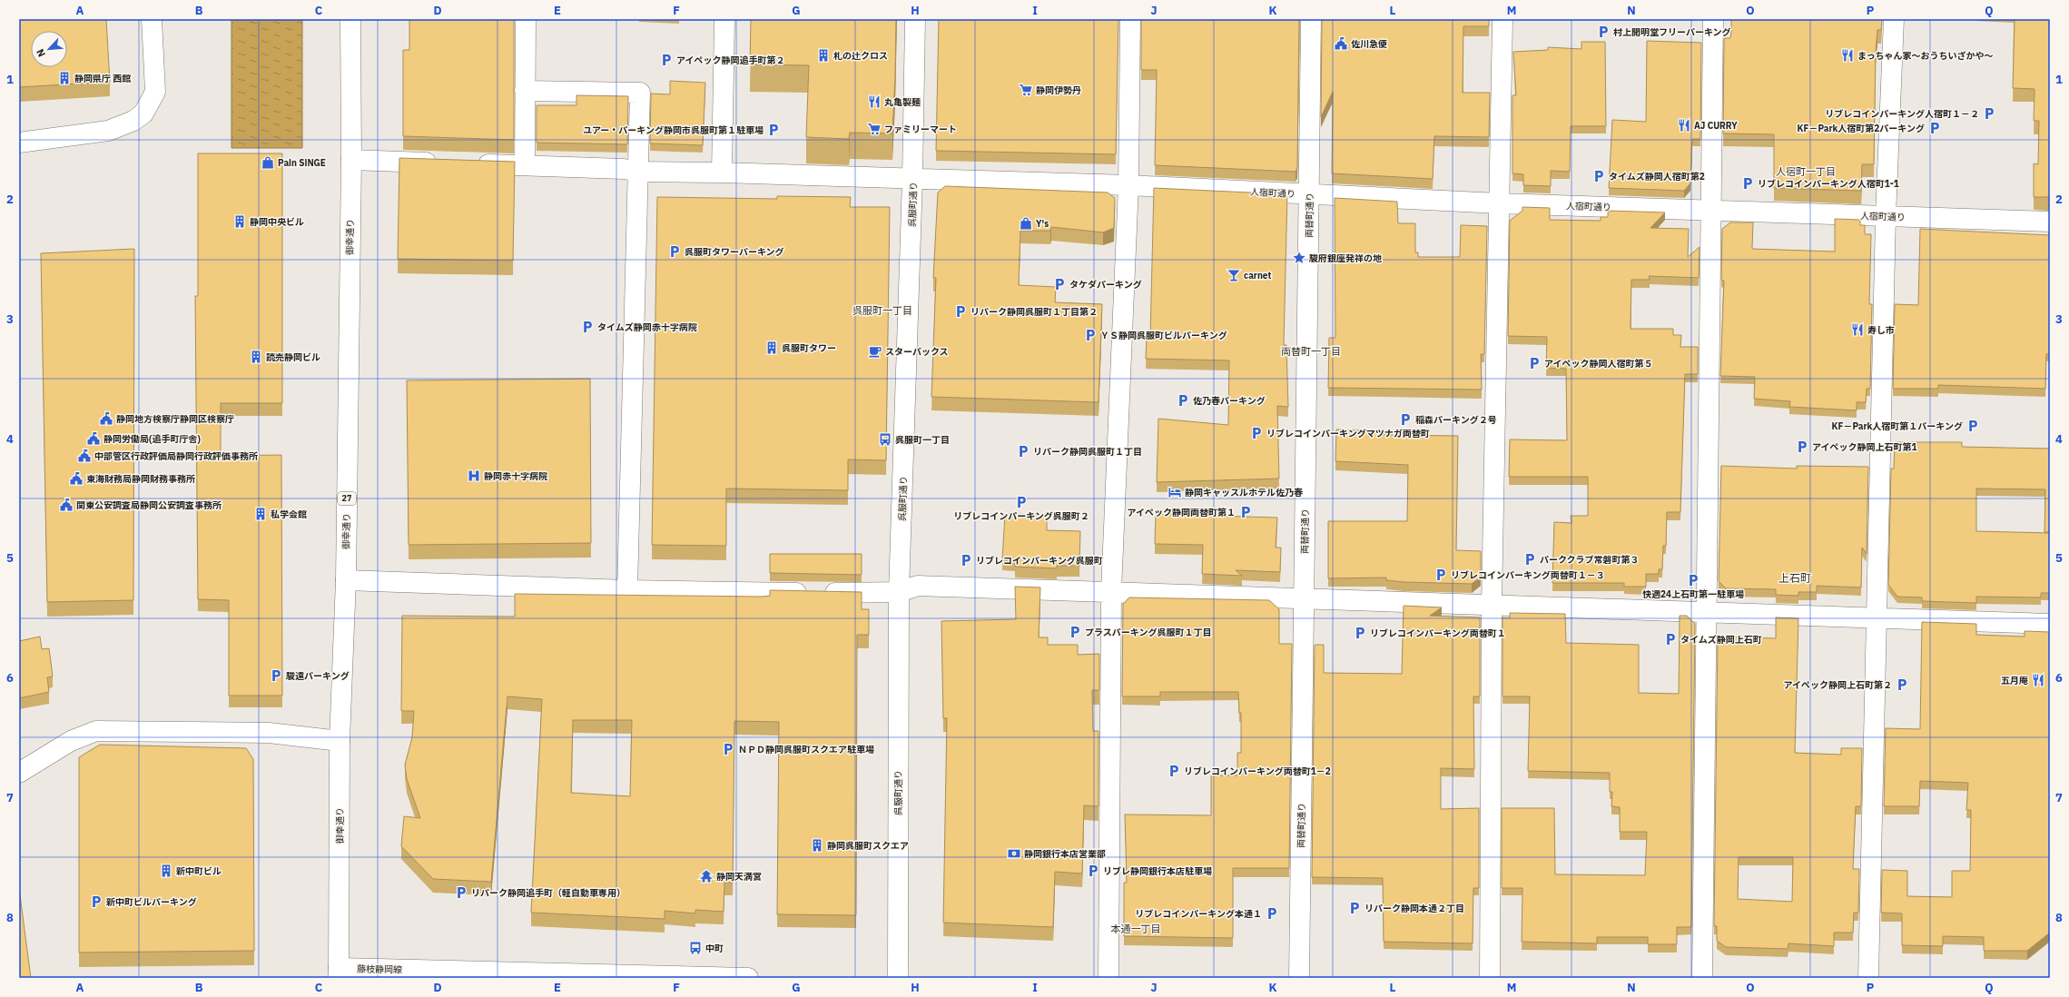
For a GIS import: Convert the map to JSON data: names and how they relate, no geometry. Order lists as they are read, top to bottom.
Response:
{
  "streets": {
    "street": [
      "人宿町通り",
      "呉服町通り",
      "両替町通り",
      "御幸通り",
      "27",
      "藤枝静岡線"
    ]
  },
  "crossings": [
    ["人宿町通り", "呉服町通り"],
    ["人宿町通り", "両替町通り"],
    ["御幸通り", "藤枝静岡線"]
  ],
  "districts": [
    "人宿町一丁目",
    "呉服町一丁目",
    "両替町一丁目",
    "上石町",
    "本通一丁目"
  ],
  "places": {
    "parking": [
      "村上開明堂フリーパーキング",
      "アイペック静岡追手町第２",
      "リブレコインパーキング人宿町１－２",
      "KF－Park人宿町第2パーキング",
      "ユアー・パーキング静岡市呉服町第１駐車場",
      "タイムズ静岡人宿町第2",
      "リブレコインパーキング人宿町1-1",
      "呉服町タワーパーキング",
      "タケダパーキング",
      "リパーク静岡呉服町１丁目第２",
      "タイムズ静岡赤十字病院",
      "ＹＳ静岡呉服町ビルパーキング",
      "アイペック静岡人宿町第５",
      "佐乃春パーキング",
      "稲森パーキング２号",
      "KF－Park人宿町第１パーキング",
      "リブレコインパーキングマツナガ両替町",
      "アイペック静岡上石町第1",
      "リパーク静岡呉服町１丁目",
      "リブレコインパーキング呉服町２",
      "アイペック静岡両替町第１",
      "パーククラブ常磐町第３",
      "リブレコインパーキング呉服町",
      "リブレコインパーキング両替町１－３",
      "快適24上石町第一駐車場",
      "プラスパーキング呉服町１丁目",
      "リブレコインパーキング両替町１",
      "タイムズ静岡上石町",
      "駿遠パーキング",
      "アイペック静岡上石町第２",
      "ＮＰＤ静岡呉服町スクエア駐車場",
      "リブレコインパーキング両替町1－2",
      "リブレ静岡銀行本店駐車場",
      "リパーク静岡追手町（軽自動車専用）",
      "新中町ビルパーキング",
      "リパーク静岡本通２丁目",
      "リブレコインパーキング本通１"
    ],
    "public building": [
      "佐川急便",
      "静岡地方検察庁静岡区検察庁",
      "静岡労働局(追手町庁舎)",
      "中部管区行政評価局静岡行政評価事務所",
      "東海財務局静岡財務事務所",
      "関東公安調査局静岡公安調査事務所"
    ],
    "building": [
      "札の辻クロス",
      "静岡県庁 西館",
      "静岡中央ビル",
      "呉服町タワー",
      "読売静岡ビル",
      "私学会館",
      "静岡呉服町スクエア",
      "新中町ビル"
    ],
    "restaurant": [
      "まっちゃん家〜おうちいざかや〜",
      "丸亀製麺",
      "AJ CURRY",
      "寿し市",
      "五月庵"
    ],
    "supermarket": ["静岡伊勢丹", "ファミリーマート"],
    "shop": ["Pain SiNGE", "Y's"],
    "place": ["駿府銀座発祥の地"],
    "bar": ["carnet"],
    "cafe": ["スターバックス"],
    "bus stop": ["呉服町一丁目", "中町"],
    "hospital": ["静岡赤十字病院"],
    "hotel": ["静岡キャッスルホテル佐乃春"],
    "bank": ["静岡銀行本店営業部"],
    "temple": ["静岡天満宮"]
  },
  "north": "bottom left",
  "grid": {
    "columns": [
      "A",
      "B",
      "C",
      "D",
      "E",
      "F",
      "G",
      "H",
      "I",
      "J",
      "K",
      "L",
      "M",
      "N",
      "O",
      "P",
      "Q"
    ],
    "rows": [
      "1",
      "2",
      "3",
      "4",
      "5",
      "6",
      "7",
      "8"
    ]
  }
}
